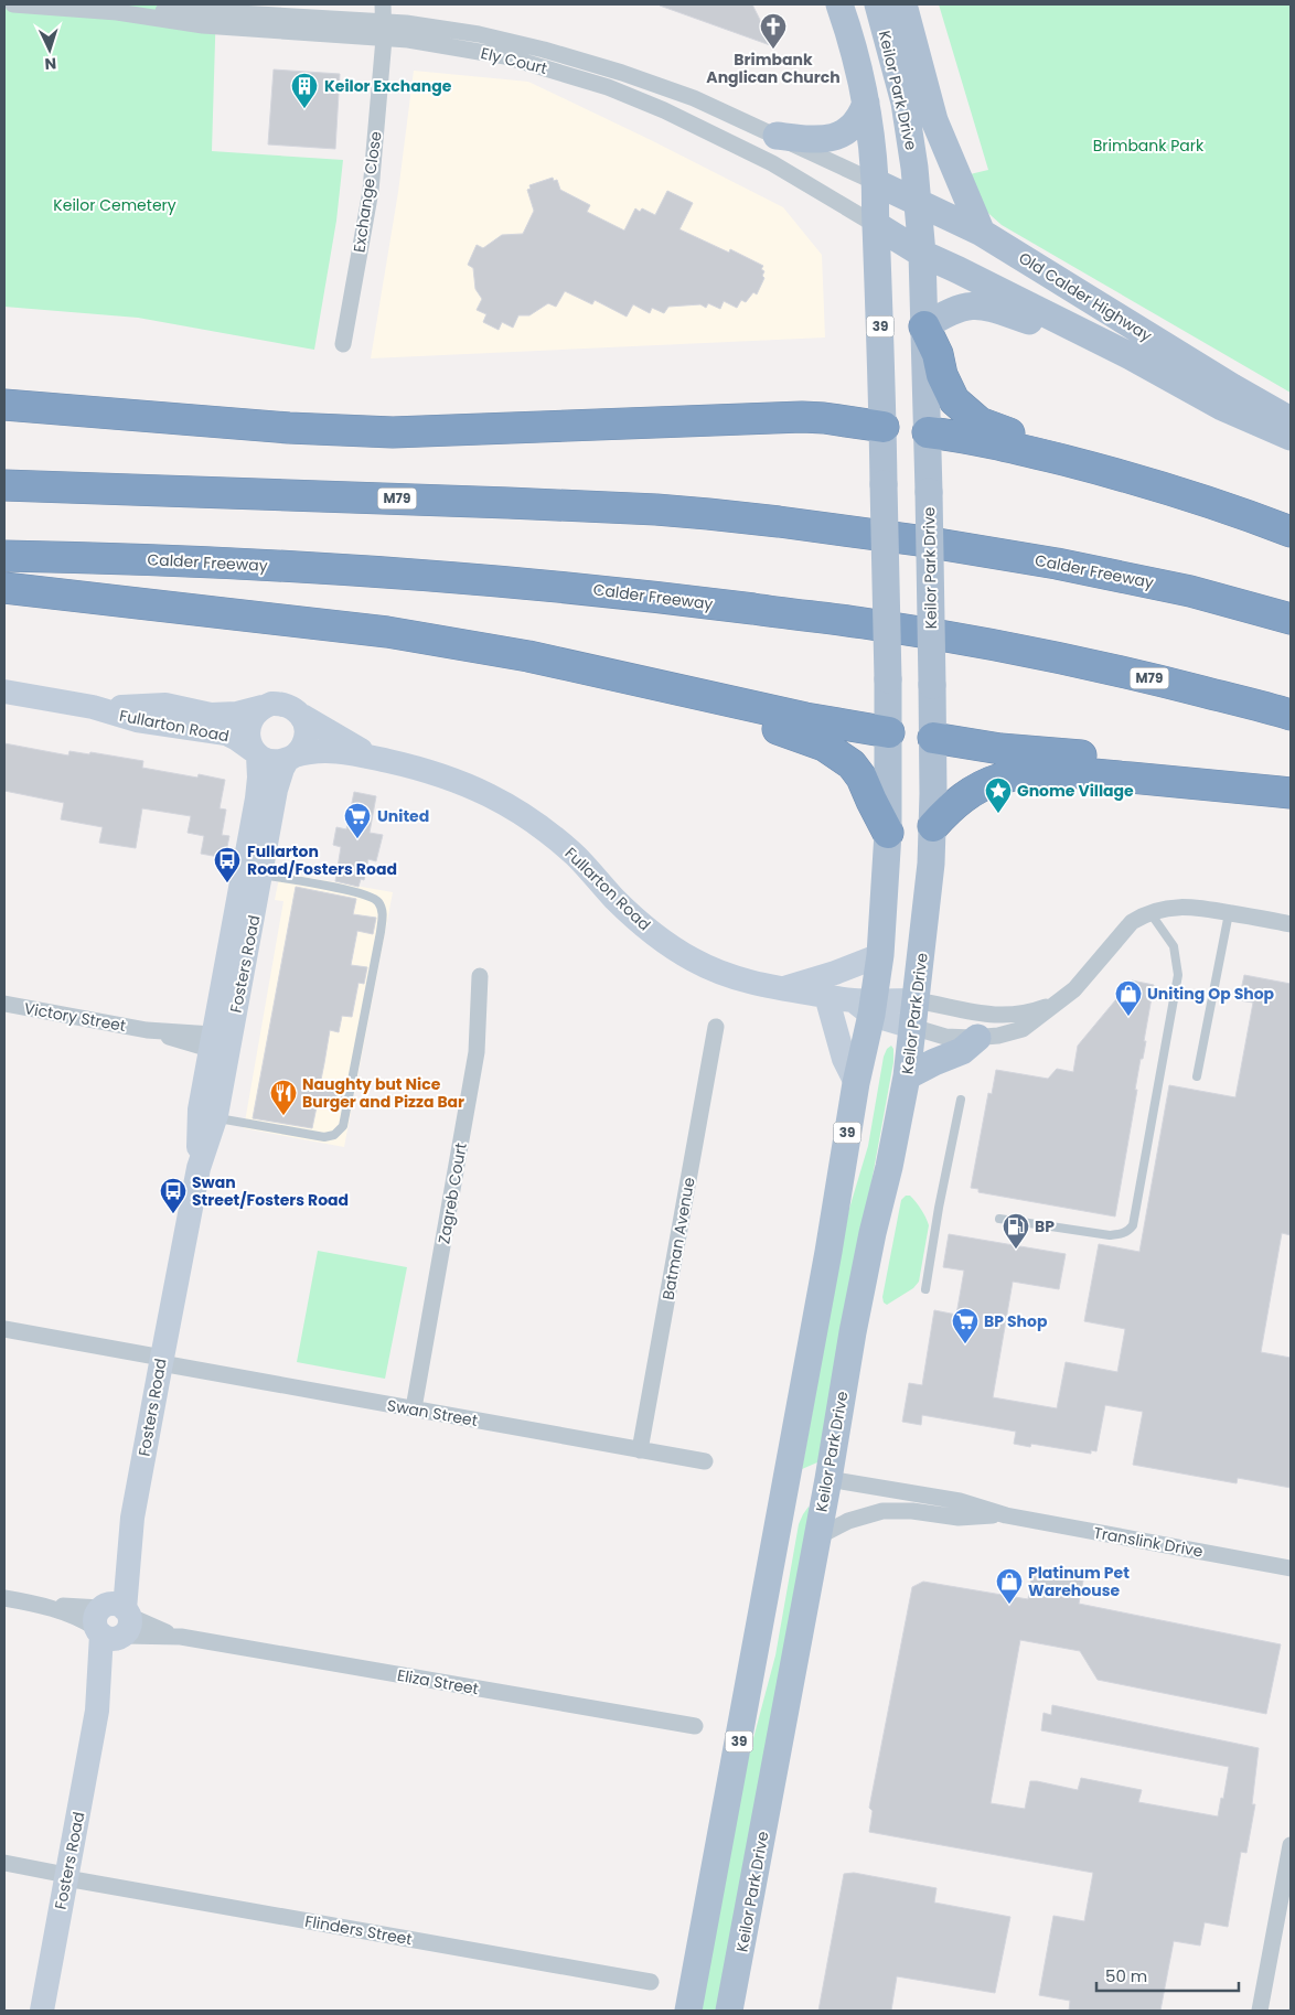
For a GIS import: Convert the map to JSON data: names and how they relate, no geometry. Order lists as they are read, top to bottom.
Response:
{
  "streets": {
    "highway": ["M79", "Calder Freeway"],
    "main road": [
      "Keilor Park Drive",
      "Old Calder Highway",
      "39",
      "Fullarton Road",
      "Fosters Road"
    ],
    "street": [
      "Ely Court",
      "Exchange Close",
      "Victory Street",
      "Zagreb Court",
      "Batman Avenue",
      "Swan Street",
      "Translink Drive",
      "Eliza Street",
      "Flinders Street"
    ]
  },
  "crossings": [
    ["Ely Court", "Exchange Close"],
    ["Ely Court", "Old Calder Highway"],
    ["Ely Court", "39"],
    ["Keilor Park Drive", "Old Calder Highway"],
    ["Keilor Park Drive", "Fullarton Road"],
    ["Keilor Park Drive", "Translink Drive"],
    ["Old Calder Highway", "39"],
    ["39", "Fullarton Road"],
    ["Fullarton Road", "Fosters Road"],
    ["Fosters Road", "Victory Street"],
    ["Fosters Road", "Swan Street"],
    ["Fosters Road", "Eliza Street"],
    ["Fosters Road", "Flinders Street"],
    ["Zagreb Court", "Swan Street"],
    ["Batman Avenue", "Swan Street"]
  ],
  "parks": ["Brimbank Park", "Keilor Cemetery"],
  "places": {
    "church": ["Brimbank Anglican Church"],
    "building": ["Keilor Exchange"],
    "place": ["Gnome Village"],
    "supermarket": ["United", "BP Shop"],
    "bus stop": ["Fullarton Road/Fosters Road", "Swan Street/Fosters Road"],
    "shop": ["Uniting Op Shop", "Platinum Pet Warehouse"],
    "restaurant": ["Naughty but Nice Burger and Pizza Bar"],
    "fuel station": ["BP"]
  },
  "scale_bar": "50 m",
  "north": "bottom"
}
